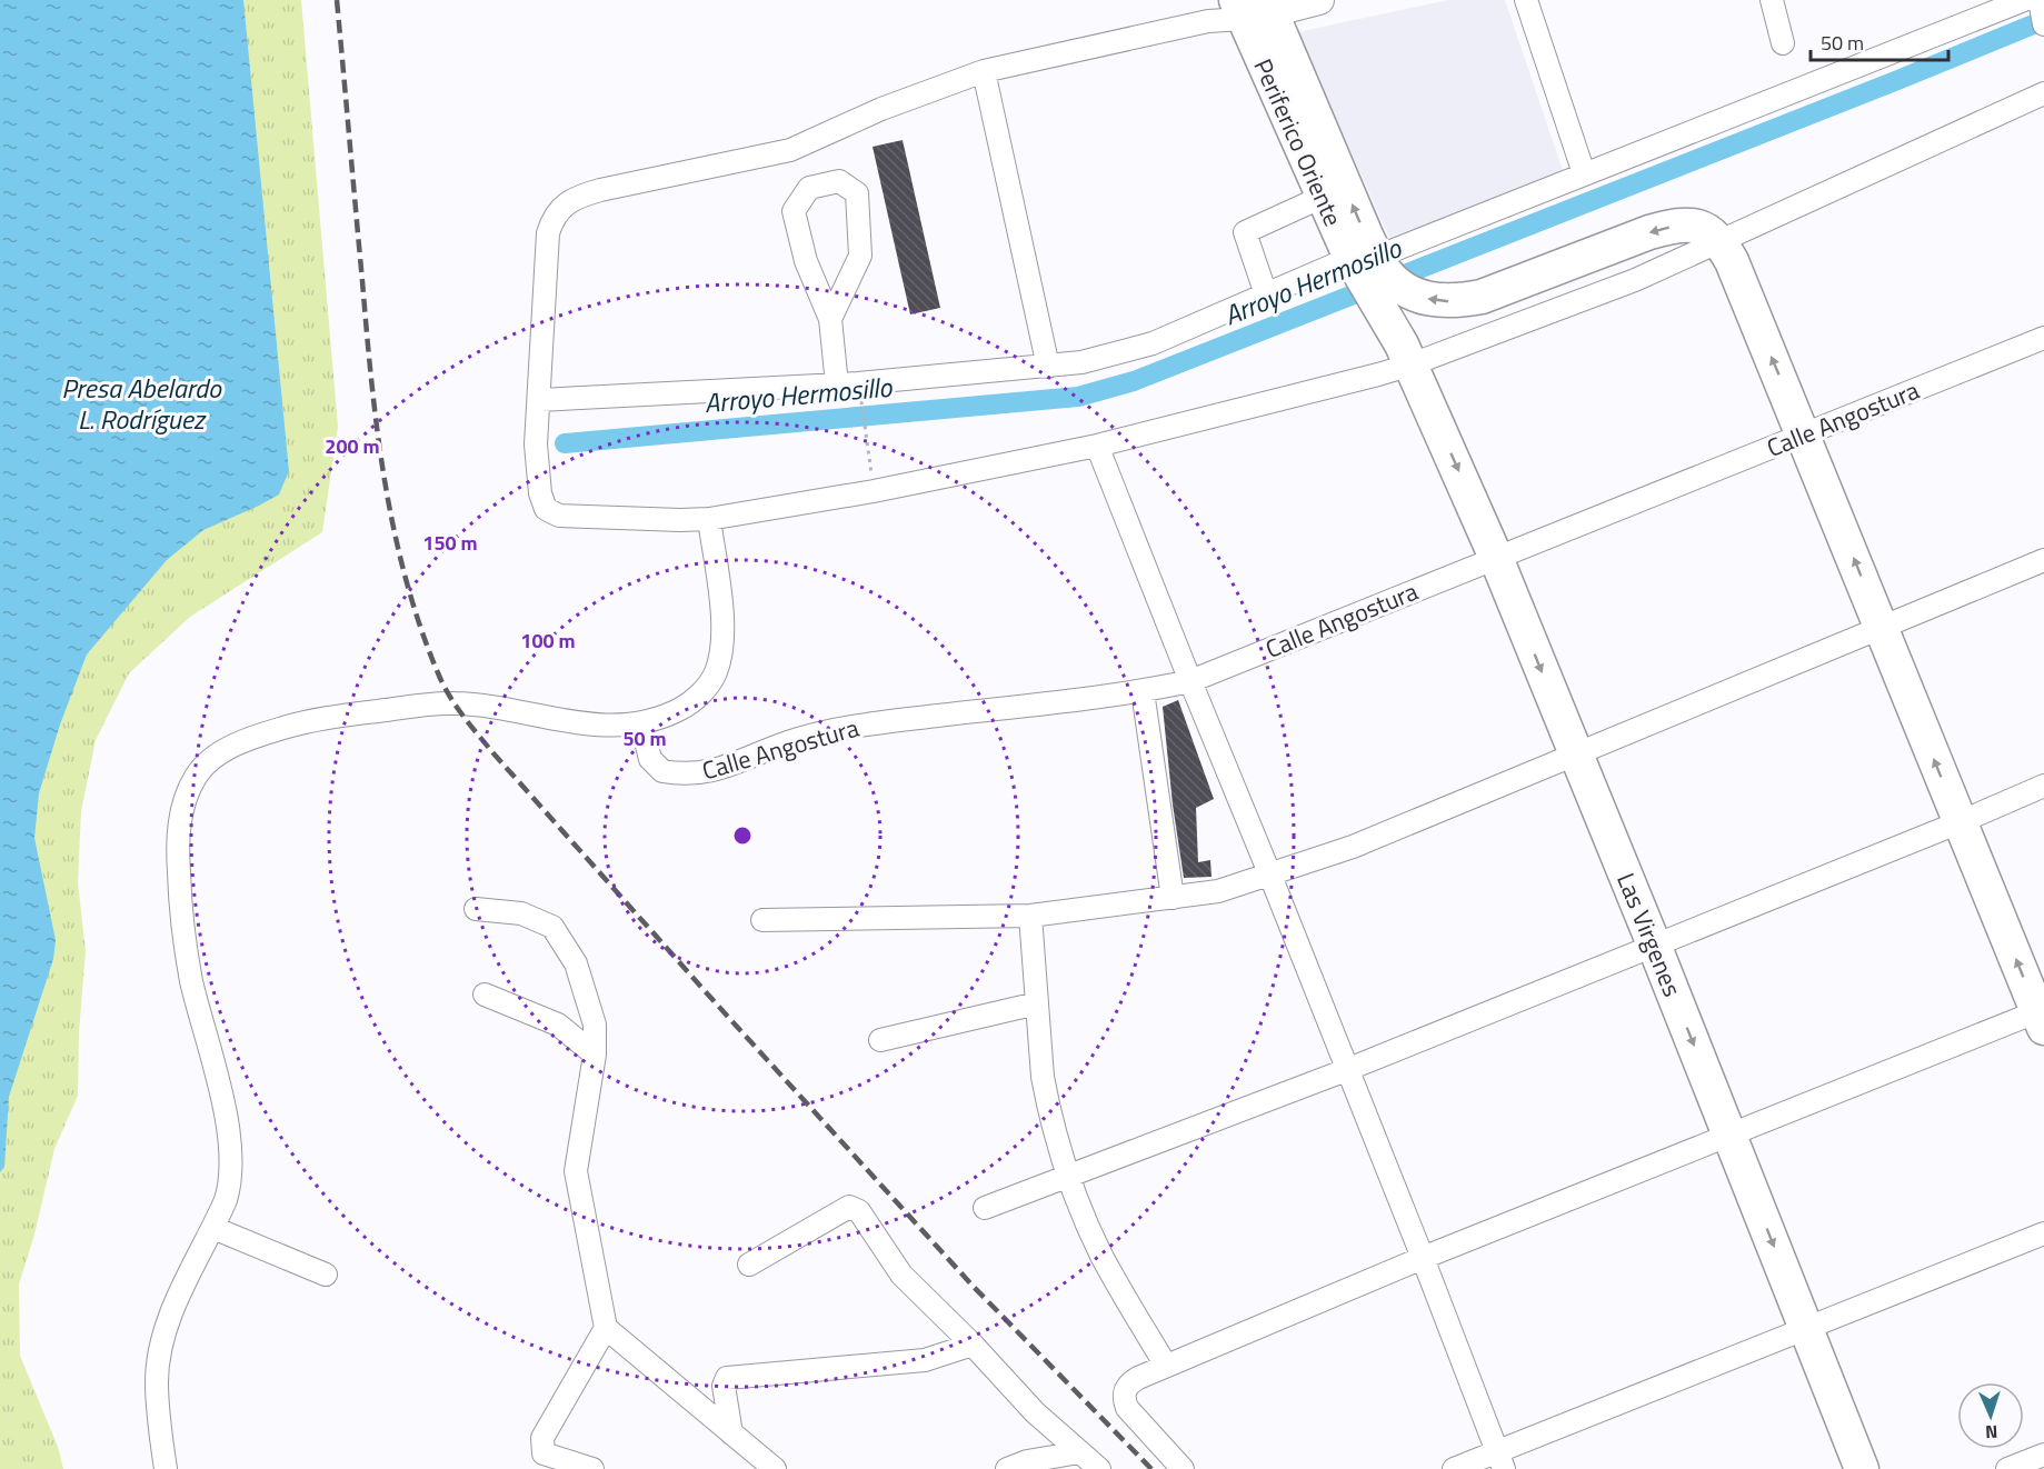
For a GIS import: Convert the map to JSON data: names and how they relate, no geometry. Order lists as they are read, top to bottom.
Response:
{
  "streets": {
    "highway": ["Periferico Oriente", "Las Virgenes"],
    "street": ["Calle Angostura"]
  },
  "crossings": [
    ["Periferico Oriente", "Las Virgenes"],
    ["Calle Angostura", "Las Virgenes"]
  ],
  "one_way": ["Las Virgenes"],
  "water": ["Arroyo Hermosillo", "Presa Abelardo L. Rodríguez"],
  "scale_bar": "50 m",
  "north": "bottom",
  "rings": [
    "200 m",
    "150 m",
    "100 m",
    "50 m"
  ]
}
